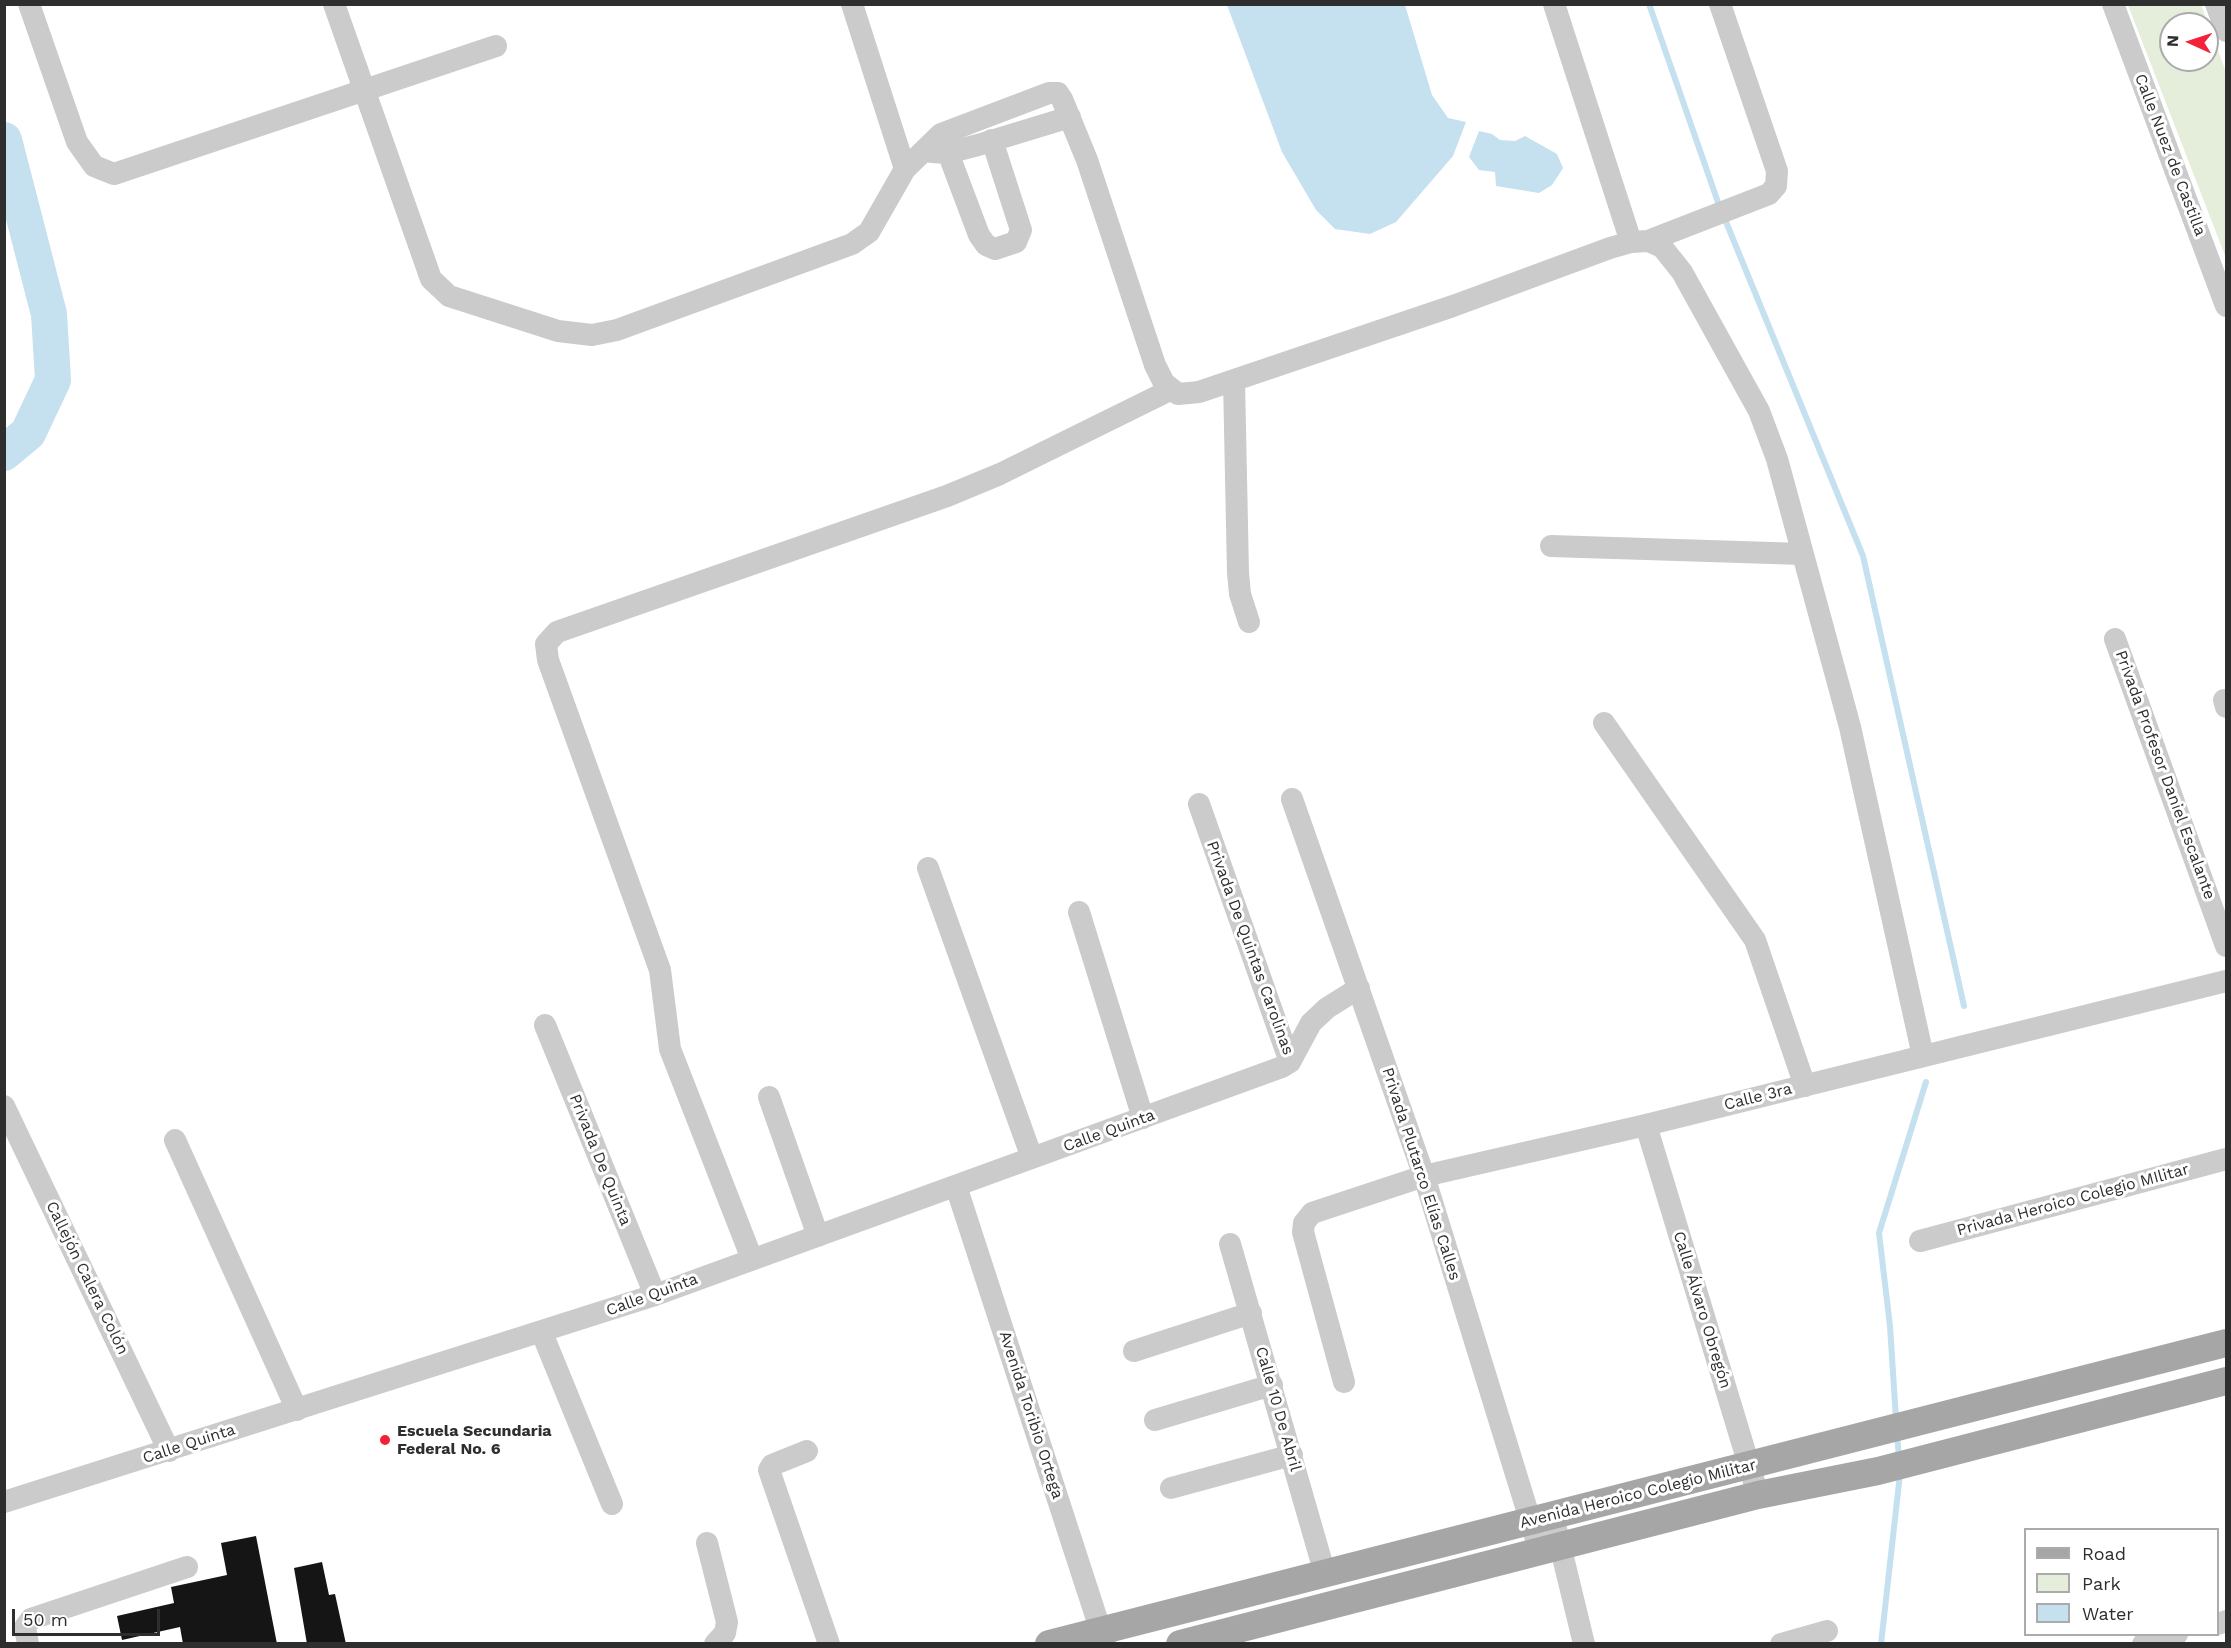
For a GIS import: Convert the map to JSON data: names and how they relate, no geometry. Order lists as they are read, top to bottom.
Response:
{
  "streets": {
    "main road": ["Avenida Heroico Colegio Militar"],
    "street": [
      "Calle Nuez de Castilla",
      "Privada Profesor Daniel Escalante",
      "Privada De Quintas Carolinas",
      "Calle 3ra",
      "Calle Quinta",
      "Privada De Quinta",
      "Privada Plutarco Elías Calles",
      "Privada Heroico Colegio MIlitar",
      "Callejón Calera Colón",
      "Calle Álvaro Obregón",
      "Calle 10 De Abril",
      "Avenida Toribio Ortega"
    ]
  },
  "crossings": [
    ["Privada De Quintas Carolinas", "Calle Quinta"],
    ["Privada De Quintas Carolinas", "Privada Plutarco Elías Calles"],
    ["Calle 3ra", "Privada Plutarco Elías Calles"],
    ["Calle 3ra", "Calle Álvaro Obregón"],
    ["Calle Quinta", "Privada De Quinta"],
    ["Calle Quinta", "Callejón Calera Colón"],
    ["Calle Quinta", "Avenida Toribio Ortega"],
    ["Privada Plutarco Elías Calles", "Avenida Heroico Colegio Militar"],
    ["Calle Álvaro Obregón", "Avenida Heroico Colegio Militar"],
    ["Calle 10 De Abril", "Avenida Heroico Colegio Militar"],
    ["Avenida Toribio Ortega", "Avenida Heroico Colegio Militar"]
  ],
  "places": ["Escuela Secundaria Federal No. 6"],
  "legend": ["Road", "Park", "Water"],
  "scale_bar": "50 m",
  "north": "left"
}
